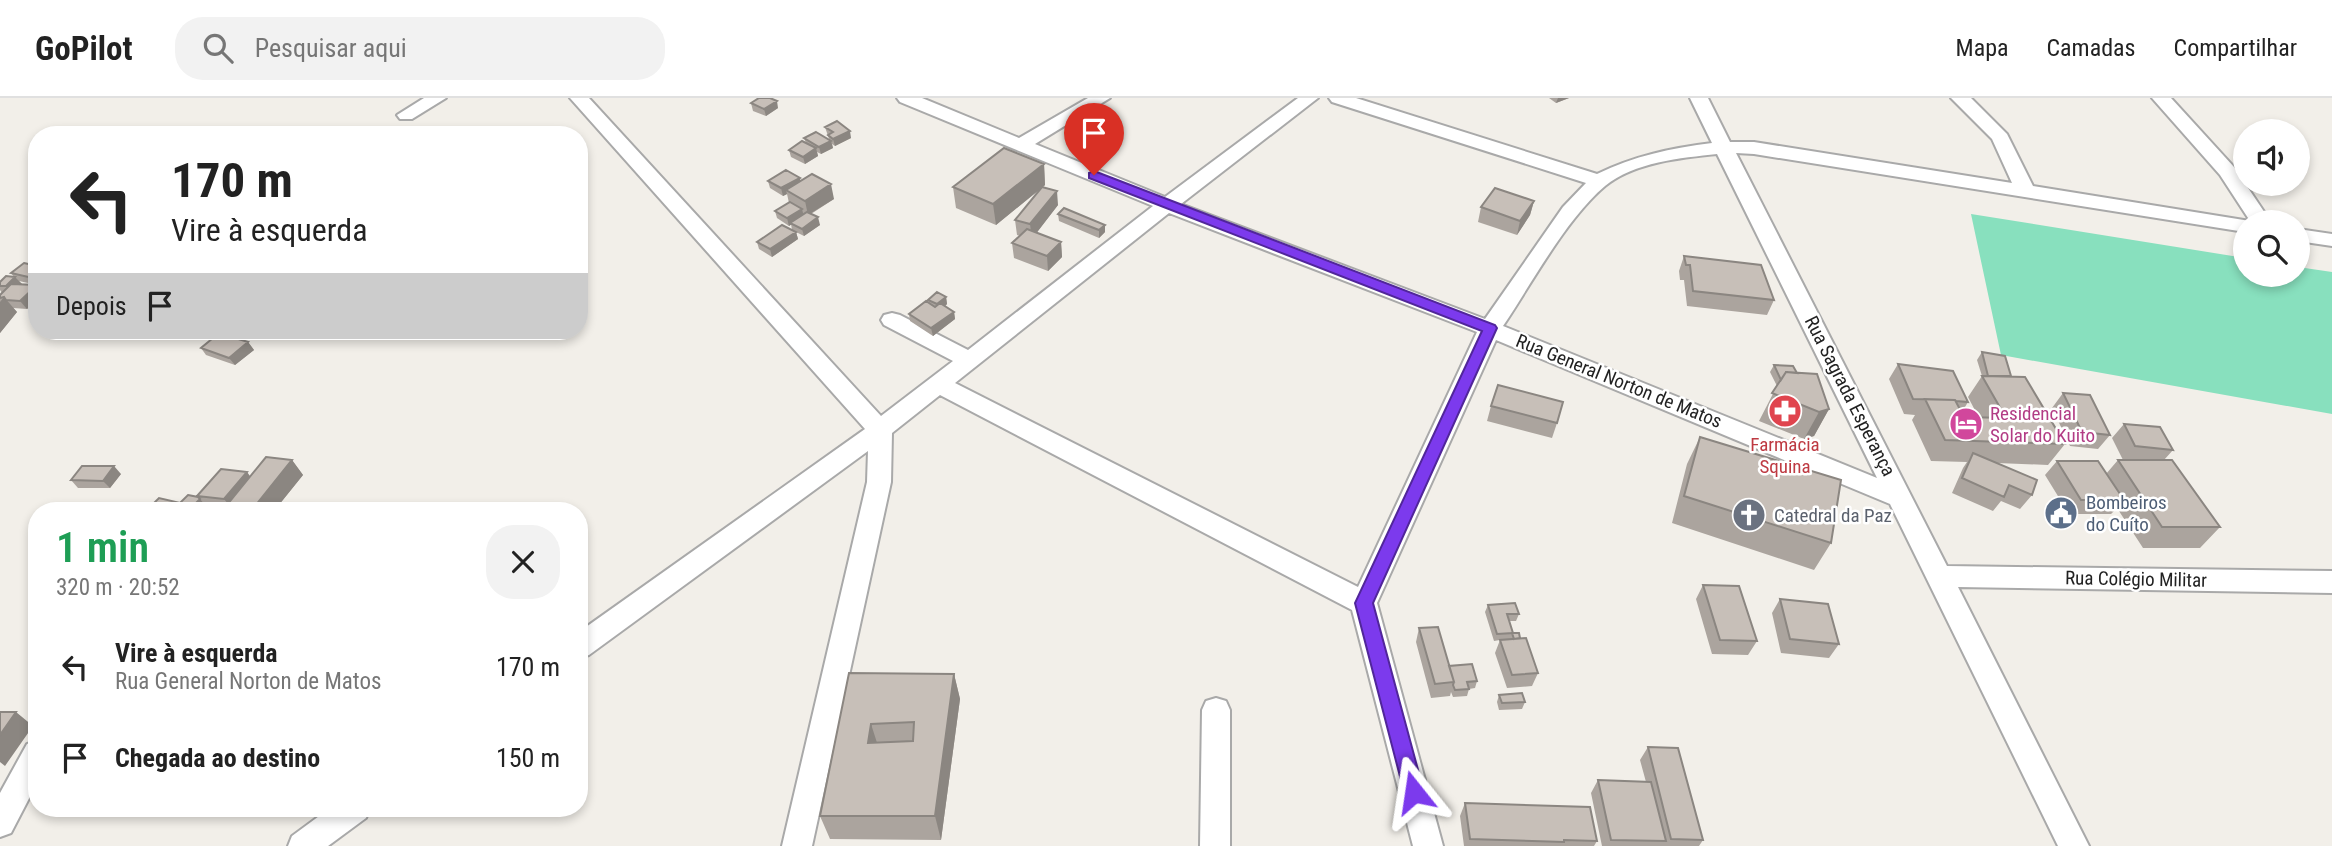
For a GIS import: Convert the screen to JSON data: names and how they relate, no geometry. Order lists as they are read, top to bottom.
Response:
{
  "streets": {
    "street": ["Rua General Norton de Matos", "Rua Sagrada Esperança", "Rua Colégio Militar"]
  },
  "crossings": [
    ["Rua General Norton de Matos", "Rua Sagrada Esperança"],
    ["Rua Sagrada Esperança", "Rua Colégio Militar"]
  ],
  "places": {
    "pharmacy": ["Farmácia Squina"],
    "hotel": ["Residencial Solar do Kuito"],
    "public building": ["Bombeiros do Cuíto"],
    "church": ["Catedral da Paz"]
  },
  "page": {
    "header": "GoPilot",
    "search": "Pesquisar aqui",
    "nav": ["Mapa", "Camadas", "Compartilhar"],
    "turn": ["170 m", "Vire à esquerda"],
    "then": "Depois",
    "heading": ["1 min", "320 m · 20:52"],
    "list": [
      {
        "name": "Vire à esquerda",
        "note": "Rua General Norton de Matos",
        "value": "170 m"
      },
      {
        "name": "Chegada ao destino",
        "value": "150 m"
      }
    ]
  }
}
